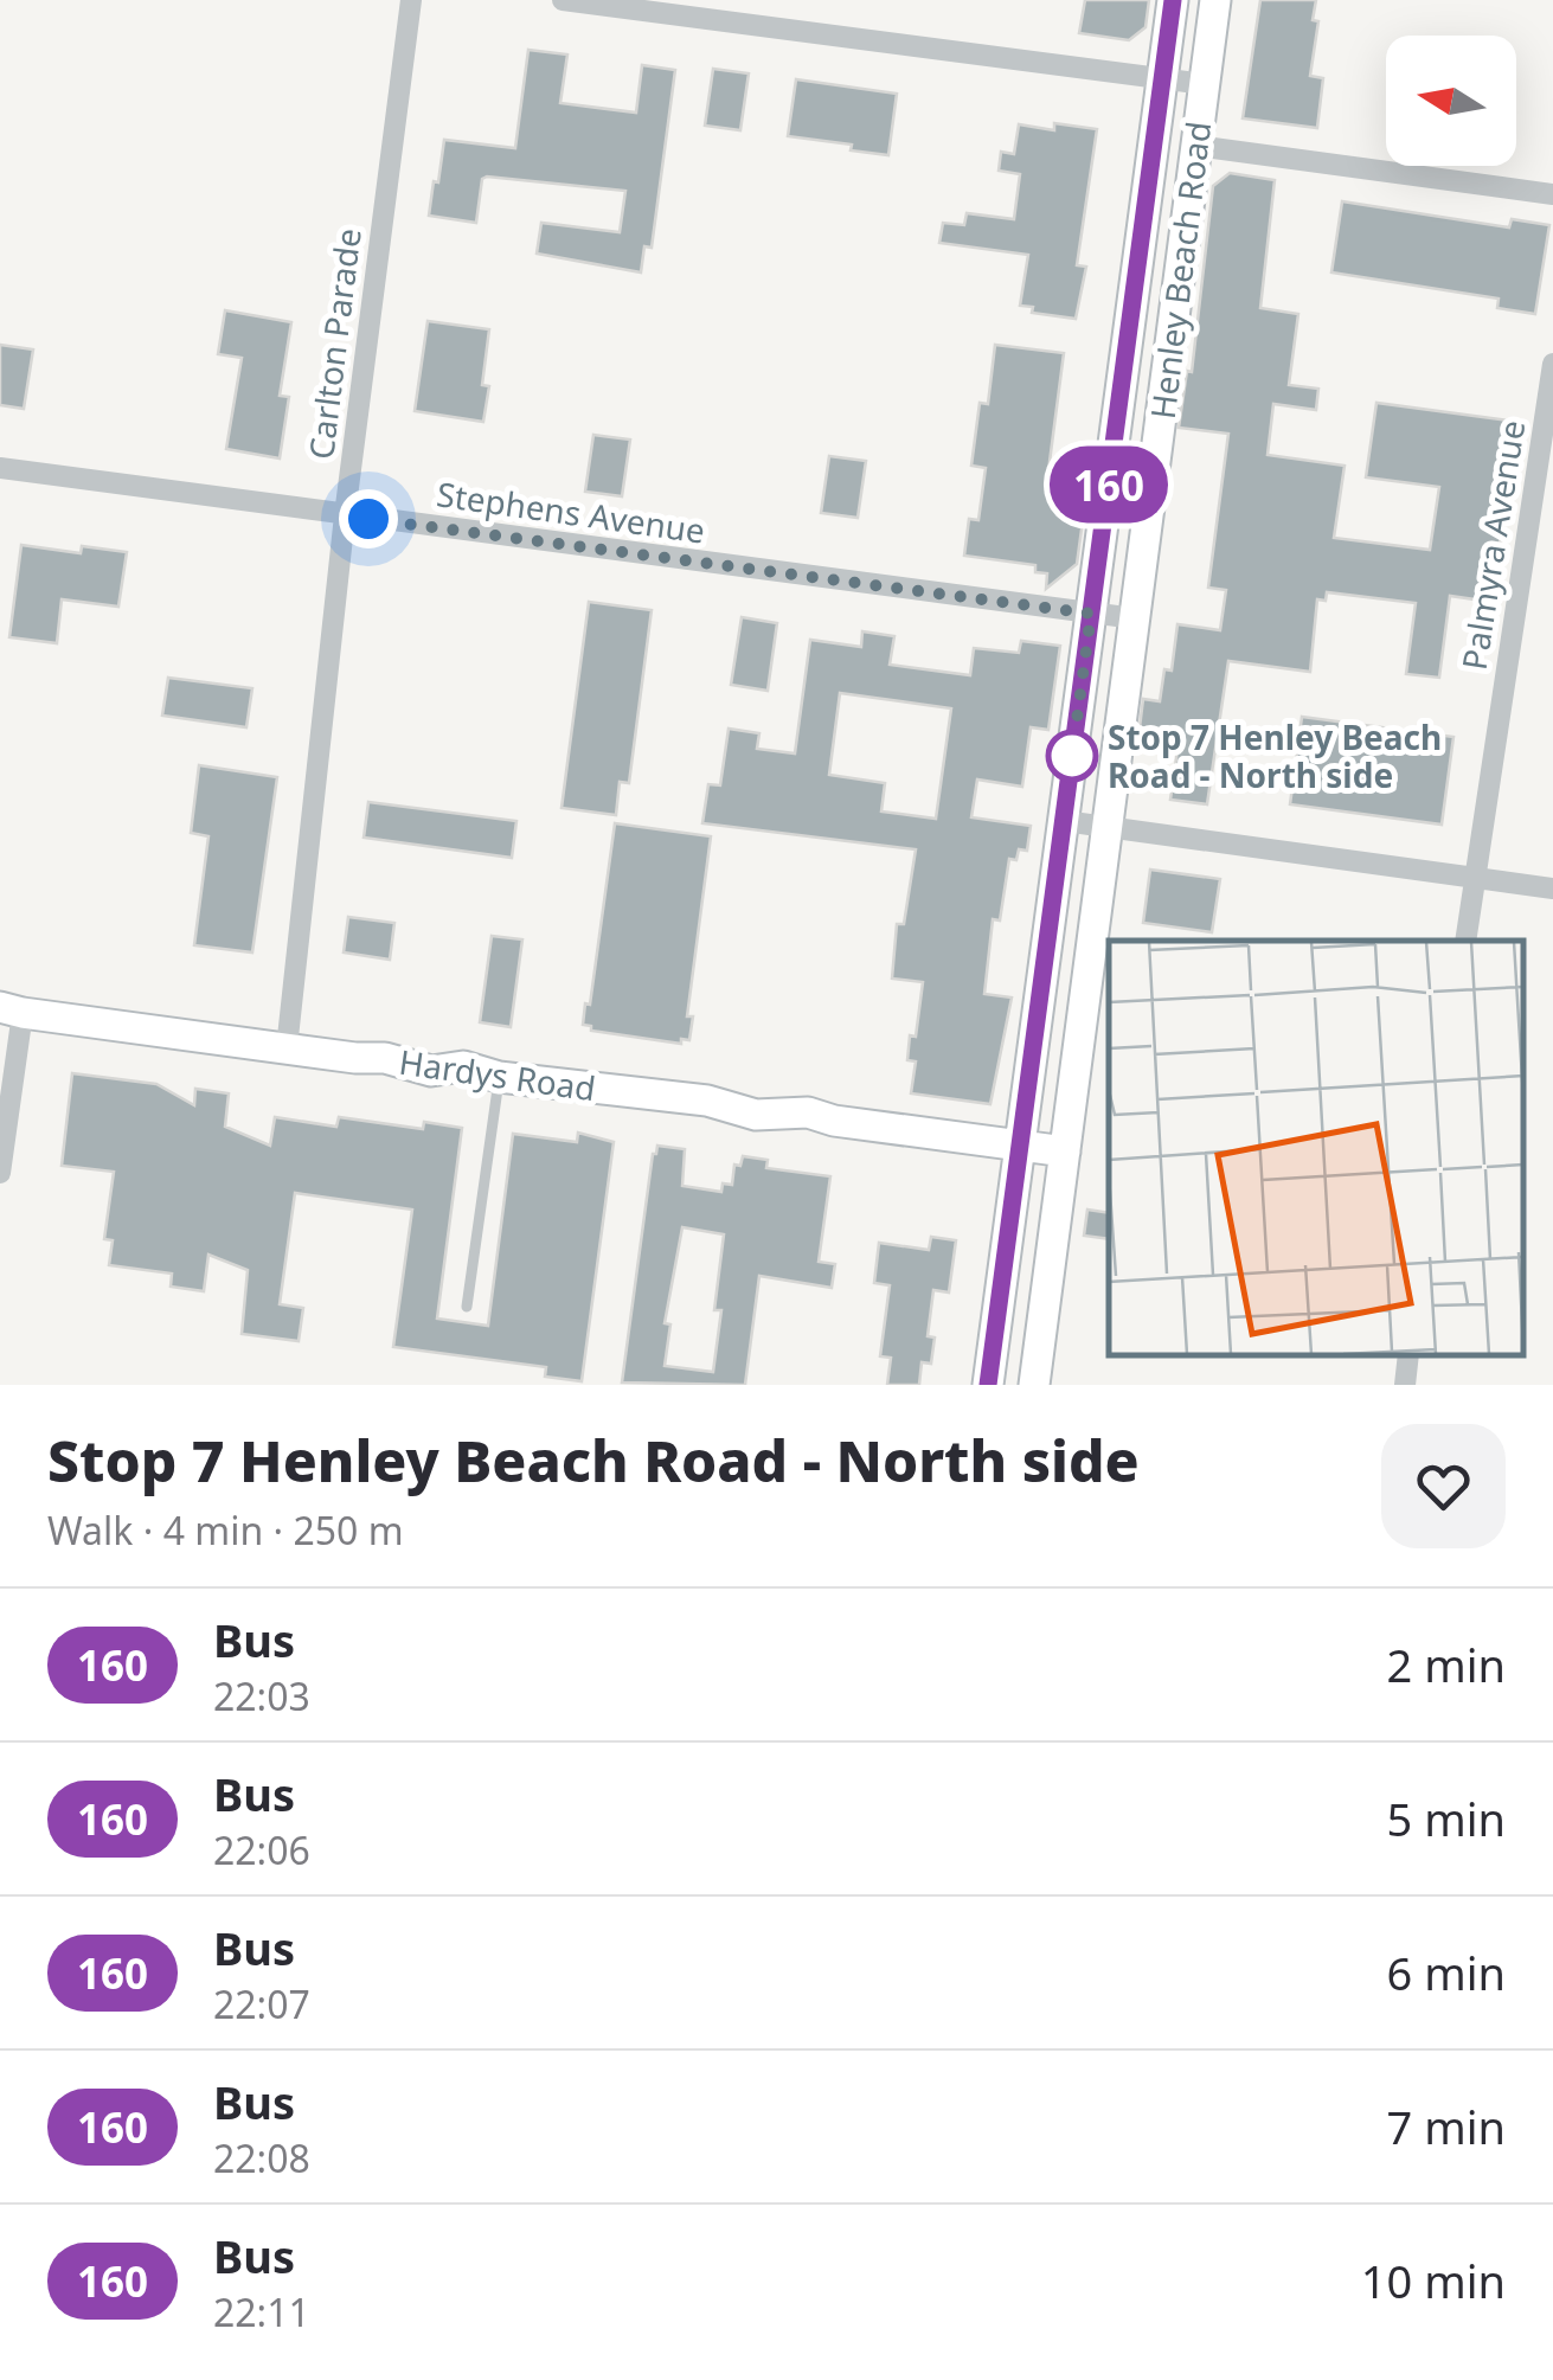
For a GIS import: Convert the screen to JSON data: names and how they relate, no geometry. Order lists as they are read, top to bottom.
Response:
{
  "streets": {
    "main road": ["Henley Beach Road", "Hardys Road"],
    "street": ["Carlton Parade", "Stephens Avenue", "Palmyra Avenue"]
  },
  "crossings": [
    ["Henley Beach Road", "Stephens Avenue"],
    ["Henley Beach Road", "Hardys Road"],
    ["Carlton Parade", "Stephens Avenue"],
    ["Carlton Parade", "Hardys Road"]
  ],
  "places": ["Stop 7 Henley Beach Road - North side"],
  "lines": ["bus line 160"],
  "north": "left",
  "page": {
    "on_map": "160",
    "heading": ["Stop 7 Henley Beach Road - North side", "Walk · 4 min · 250 m"],
    "list": [
      {
        "mark": "160",
        "name": "Bus",
        "note": "22:03",
        "value": "2 min"
      },
      {
        "mark": "160",
        "name": "Bus",
        "note": "22:06",
        "value": "5 min"
      },
      {
        "mark": "160",
        "name": "Bus",
        "note": "22:07",
        "value": "6 min"
      },
      {
        "mark": "160",
        "name": "Bus",
        "note": "22:08",
        "value": "7 min"
      },
      {
        "mark": "160",
        "name": "Bus",
        "note": "22:11",
        "value": "10 min"
      }
    ]
  }
}
